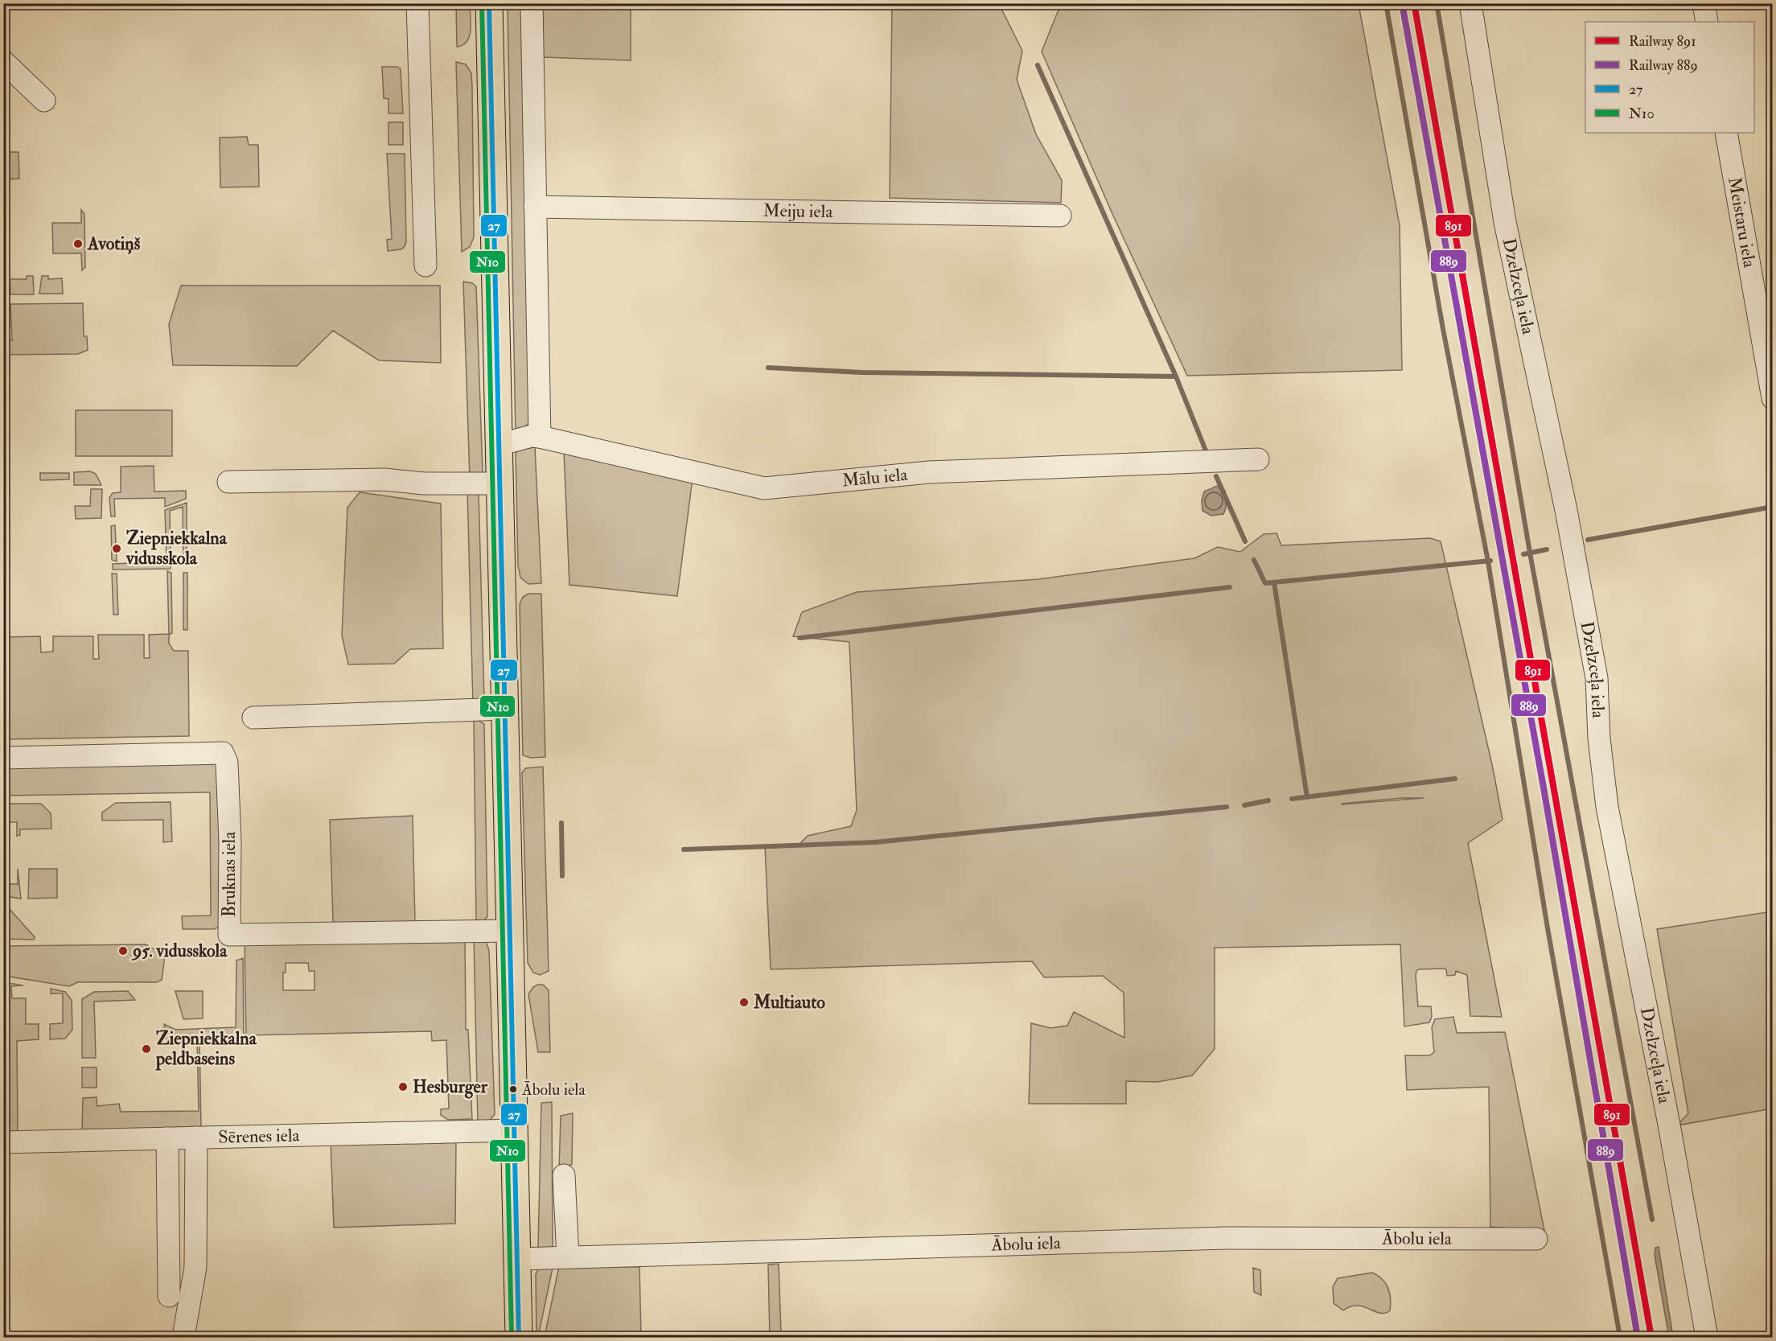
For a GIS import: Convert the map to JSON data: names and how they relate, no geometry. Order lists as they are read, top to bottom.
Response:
{
  "streets": {
    "street": [
      "Meiju iela",
      "Meistaru iela",
      "Dzelzceļa iela",
      "Mālu iela",
      "Bruknas iela",
      "Sērenes iela",
      "Ābolu iela"
    ]
  },
  "places": [
    "Avotiņš",
    "Ziepniekkalna vidusskola",
    "95. vidusskola",
    "Multiauto",
    "Ziepniekkalna peldbaseins",
    "Hesburger",
    "Ābolu iela"
  ],
  "lines": [
    "rail line 891",
    "rail line 889",
    "transit line 27",
    "transit line N10"
  ],
  "legend": [
    "Railway 891",
    "Railway 889",
    "27",
    "N10"
  ]
}
